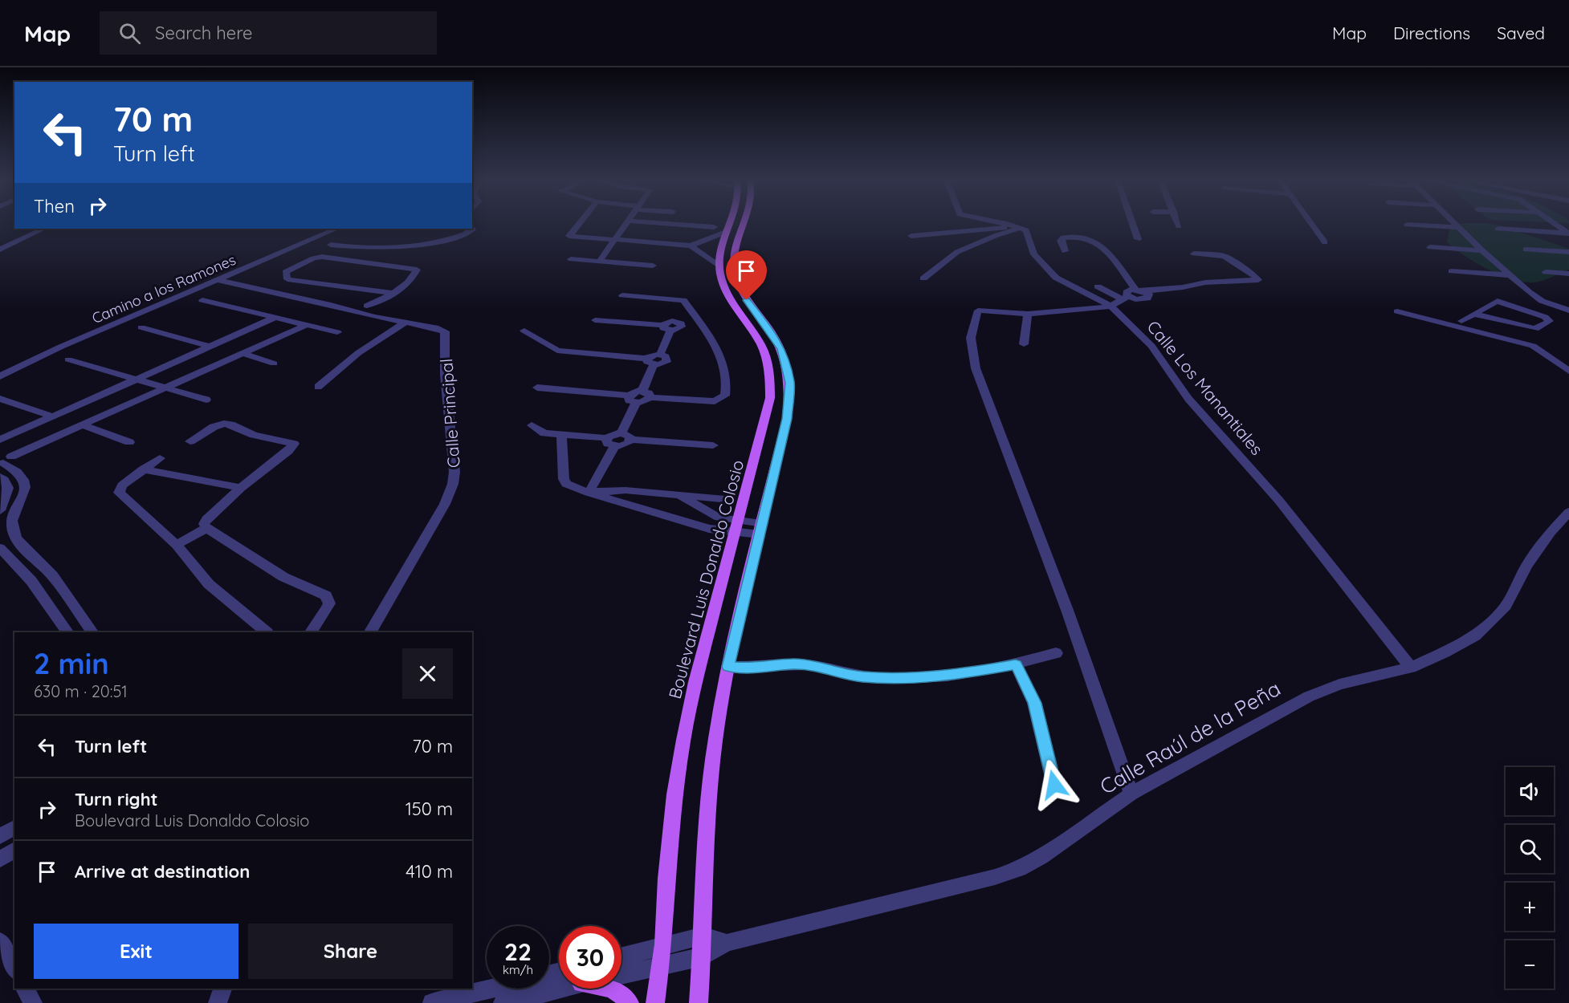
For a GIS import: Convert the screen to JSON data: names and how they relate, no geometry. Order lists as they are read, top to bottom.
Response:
{
  "streets": {
    "main road": ["Boulevard Luis Donaldo Colosio"],
    "street": [
      "Camino a los Ramones",
      "Calle Los Manantiales",
      "Calle Principal",
      "Calle Raúl de la Peña"
    ]
  },
  "crossings": [
    ["Camino a los Ramones", "Calle Principal"],
    ["Calle Los Manantiales", "Calle Raúl de la Peña"],
    ["Boulevard Luis Donaldo Colosio", "Calle Raúl de la Peña"]
  ],
  "page": {
    "header": "Map",
    "search": "Search here",
    "nav": ["Map", "Directions", "Saved"],
    "turn": ["70 m", "Turn left"],
    "then": "Then",
    "heading": ["2 min", "630 m · 20:51"],
    "list": [
      {
        "name": "Turn left",
        "value": "70 m"
      },
      {
        "name": "Turn right",
        "note": "Boulevard Luis Donaldo Colosio",
        "value": "150 m"
      },
      {
        "name": "Arrive at destination",
        "value": "410 m"
      }
    ],
    "map_buttons": ["+", "−"],
    "buttons": ["Exit", "Share"],
    "speed": "22 km/h",
    "limit": "30"
  }
}
